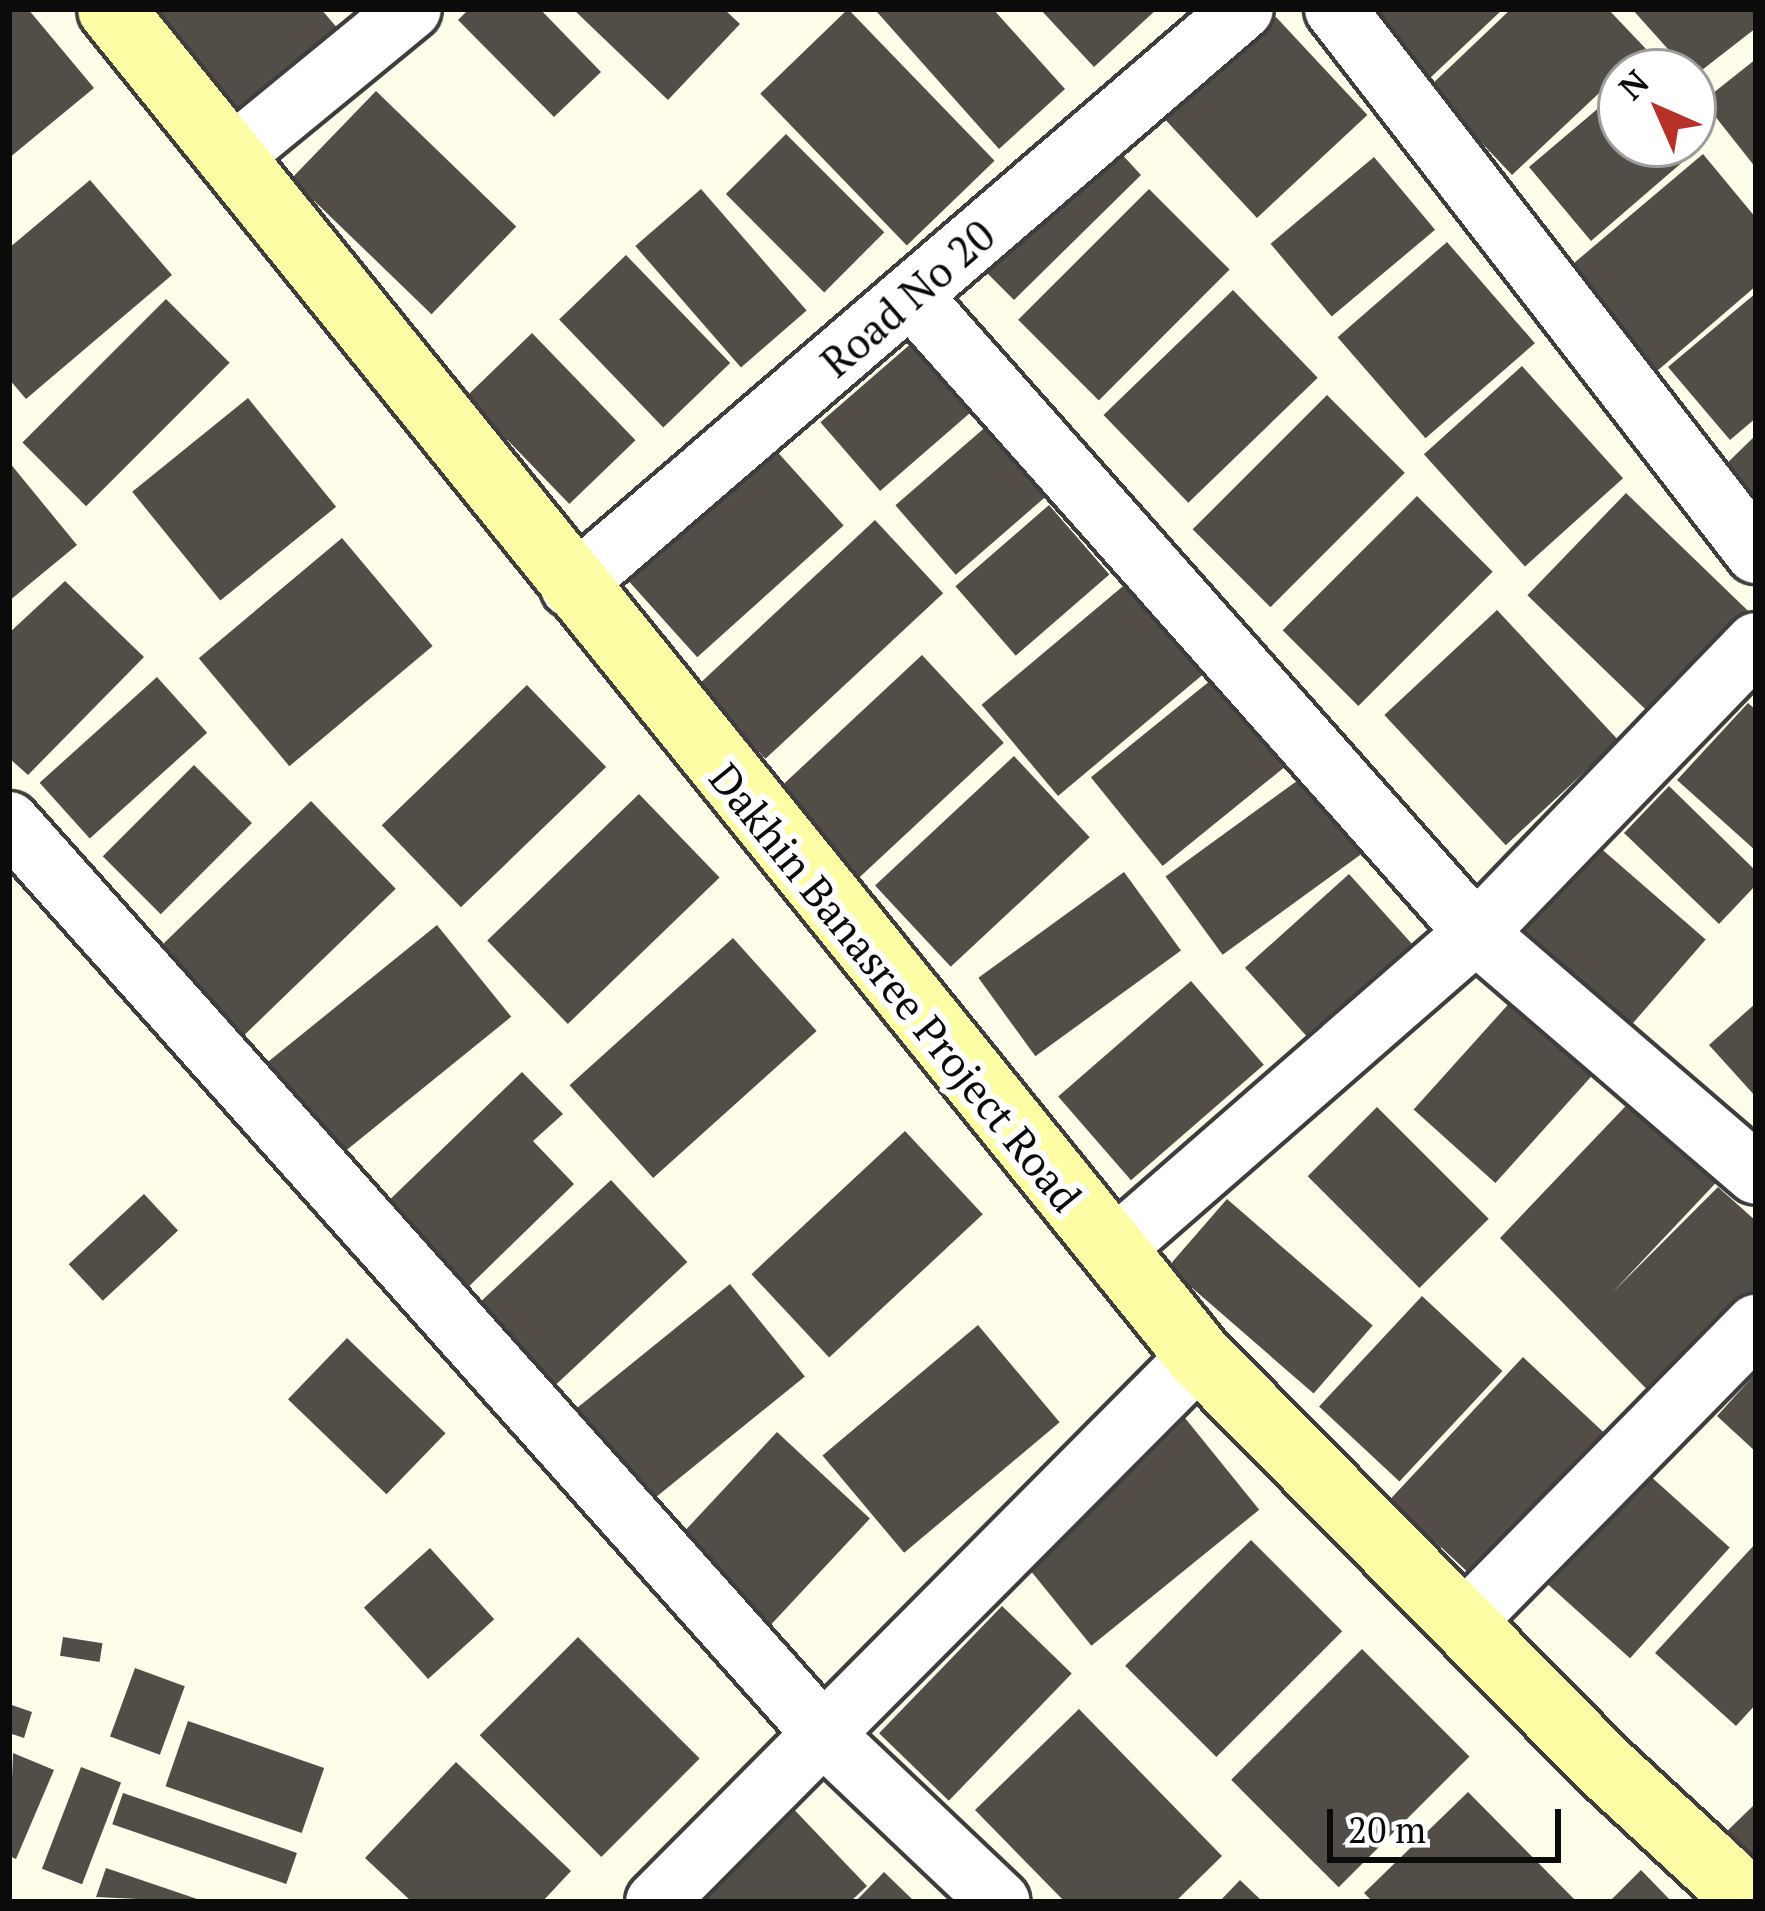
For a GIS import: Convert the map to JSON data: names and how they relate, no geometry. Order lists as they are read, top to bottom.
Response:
{
  "streets": {
    "street": ["Road No 20", "Dakhin Banasree Project Road"]
  },
  "crossings": [
    ["Road No 20", "Dakhin Banasree Project Road"]
  ],
  "scale_bar": "20 m",
  "north": "top left"
}
